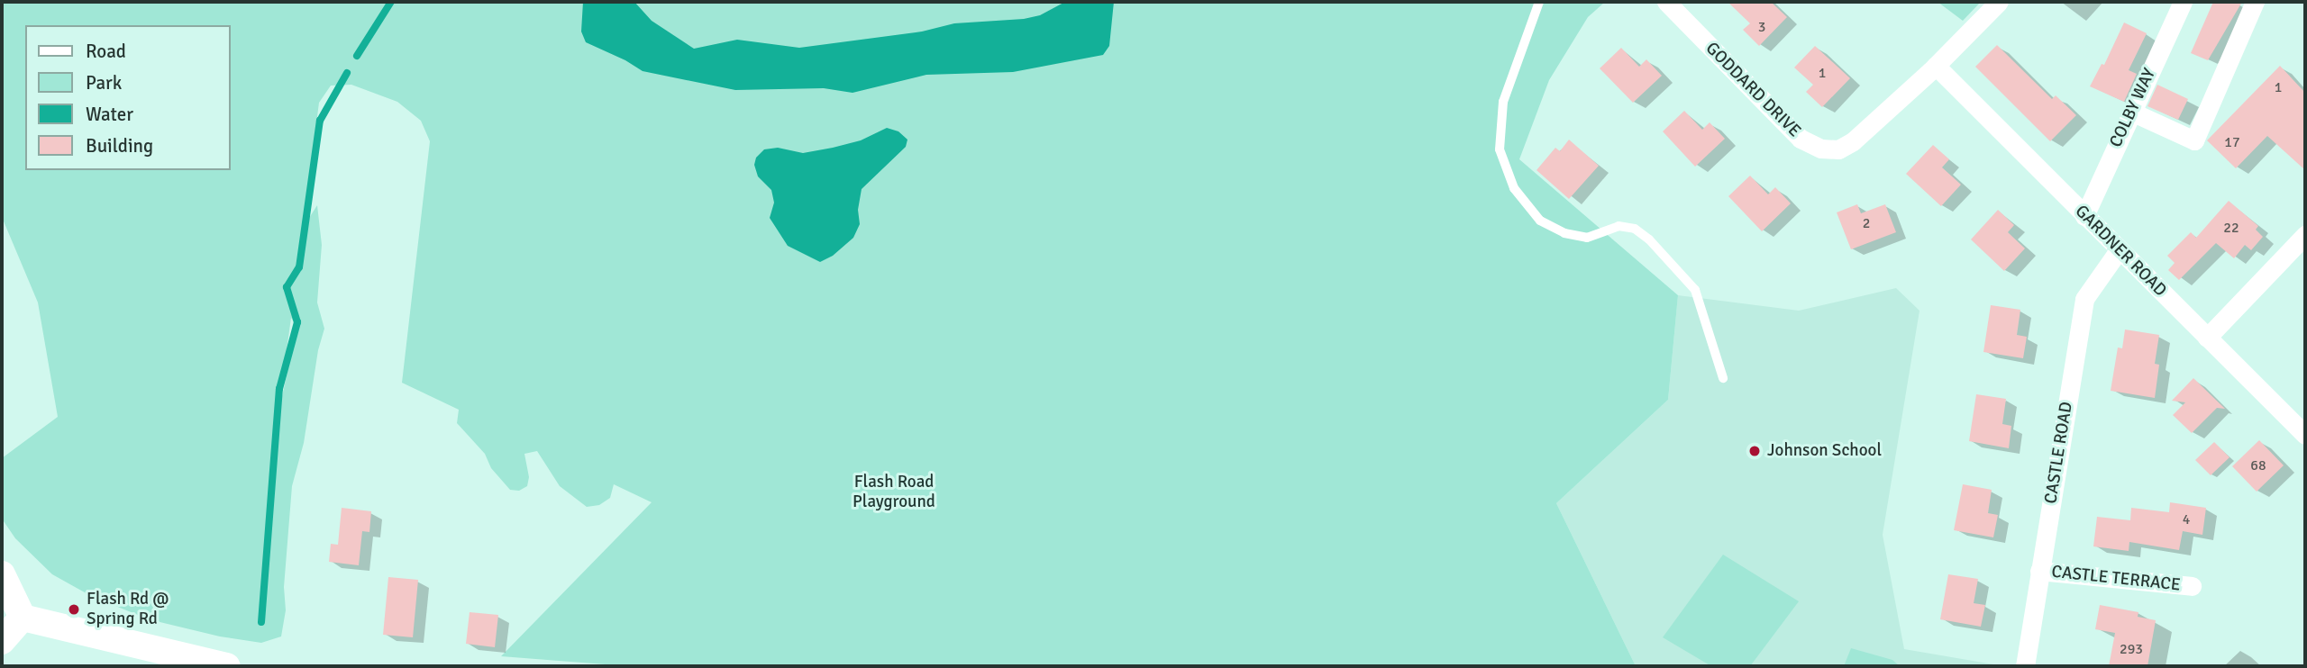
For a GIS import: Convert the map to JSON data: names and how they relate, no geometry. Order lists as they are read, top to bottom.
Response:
{
  "streets": {
    "street": [
      "GODDARD DRIVE",
      "COLBY WAY",
      "GARDNER ROAD",
      "CASTLE ROAD",
      "CASTLE TERRACE"
    ]
  },
  "crossings": [
    ["GODDARD DRIVE", "GARDNER ROAD"],
    ["COLBY WAY", "GARDNER ROAD"],
    ["GARDNER ROAD", "CASTLE ROAD"],
    ["CASTLE ROAD", "CASTLE TERRACE"]
  ],
  "parks": ["Flash Road Playground"],
  "places": ["Johnson School", "Flash Rd @ Spring Rd"],
  "house_numbers": [
    "3",
    "1",
    "1",
    "17",
    "2",
    "22",
    "68",
    "4",
    "293"
  ],
  "legend": [
    "Road",
    "Park",
    "Water",
    "Building"
  ]
}
